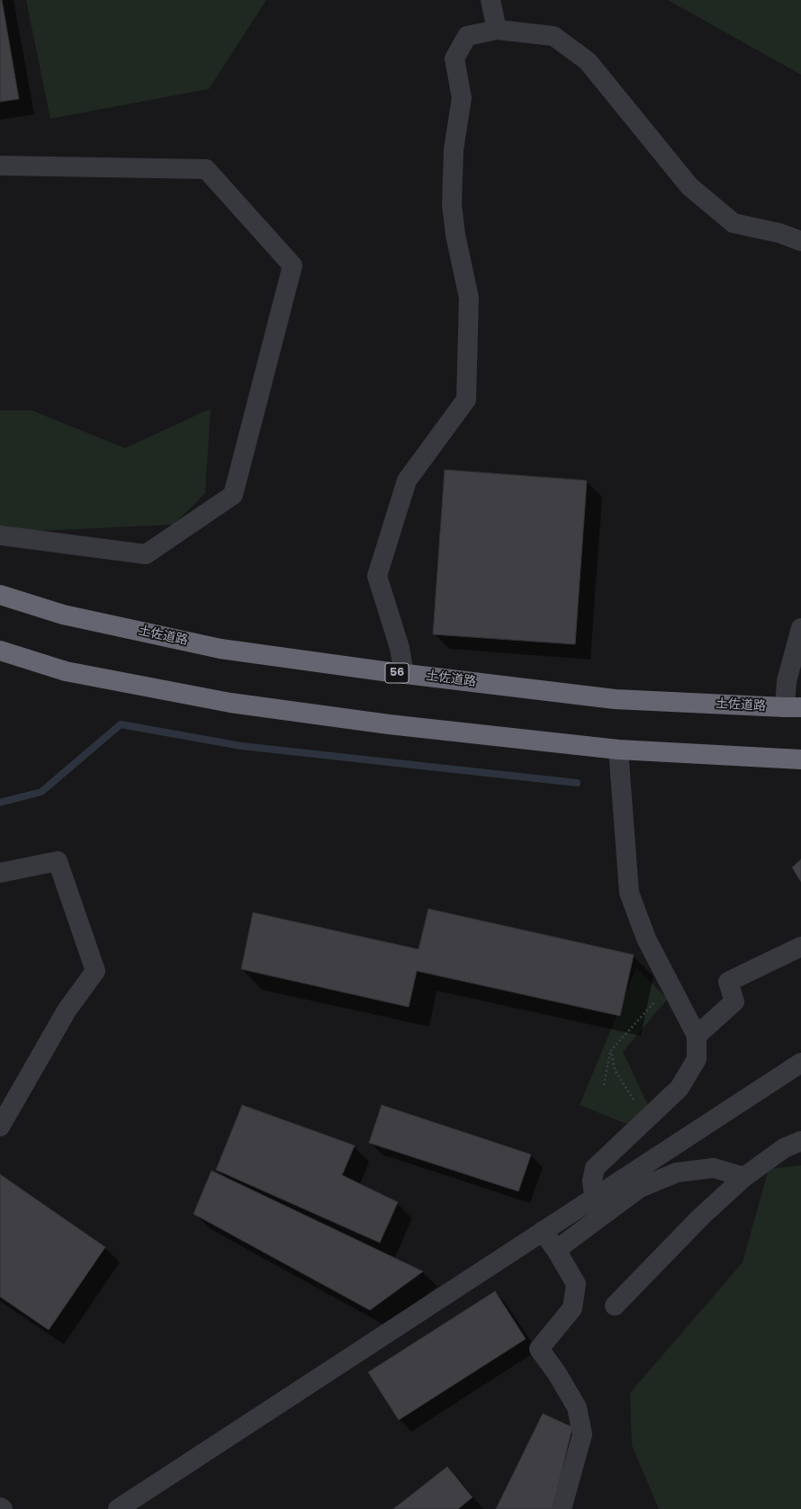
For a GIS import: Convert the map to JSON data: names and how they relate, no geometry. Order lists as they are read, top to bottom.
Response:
{
  "streets": {
    "highway": ["土佐道路", "56"]
  }
}
